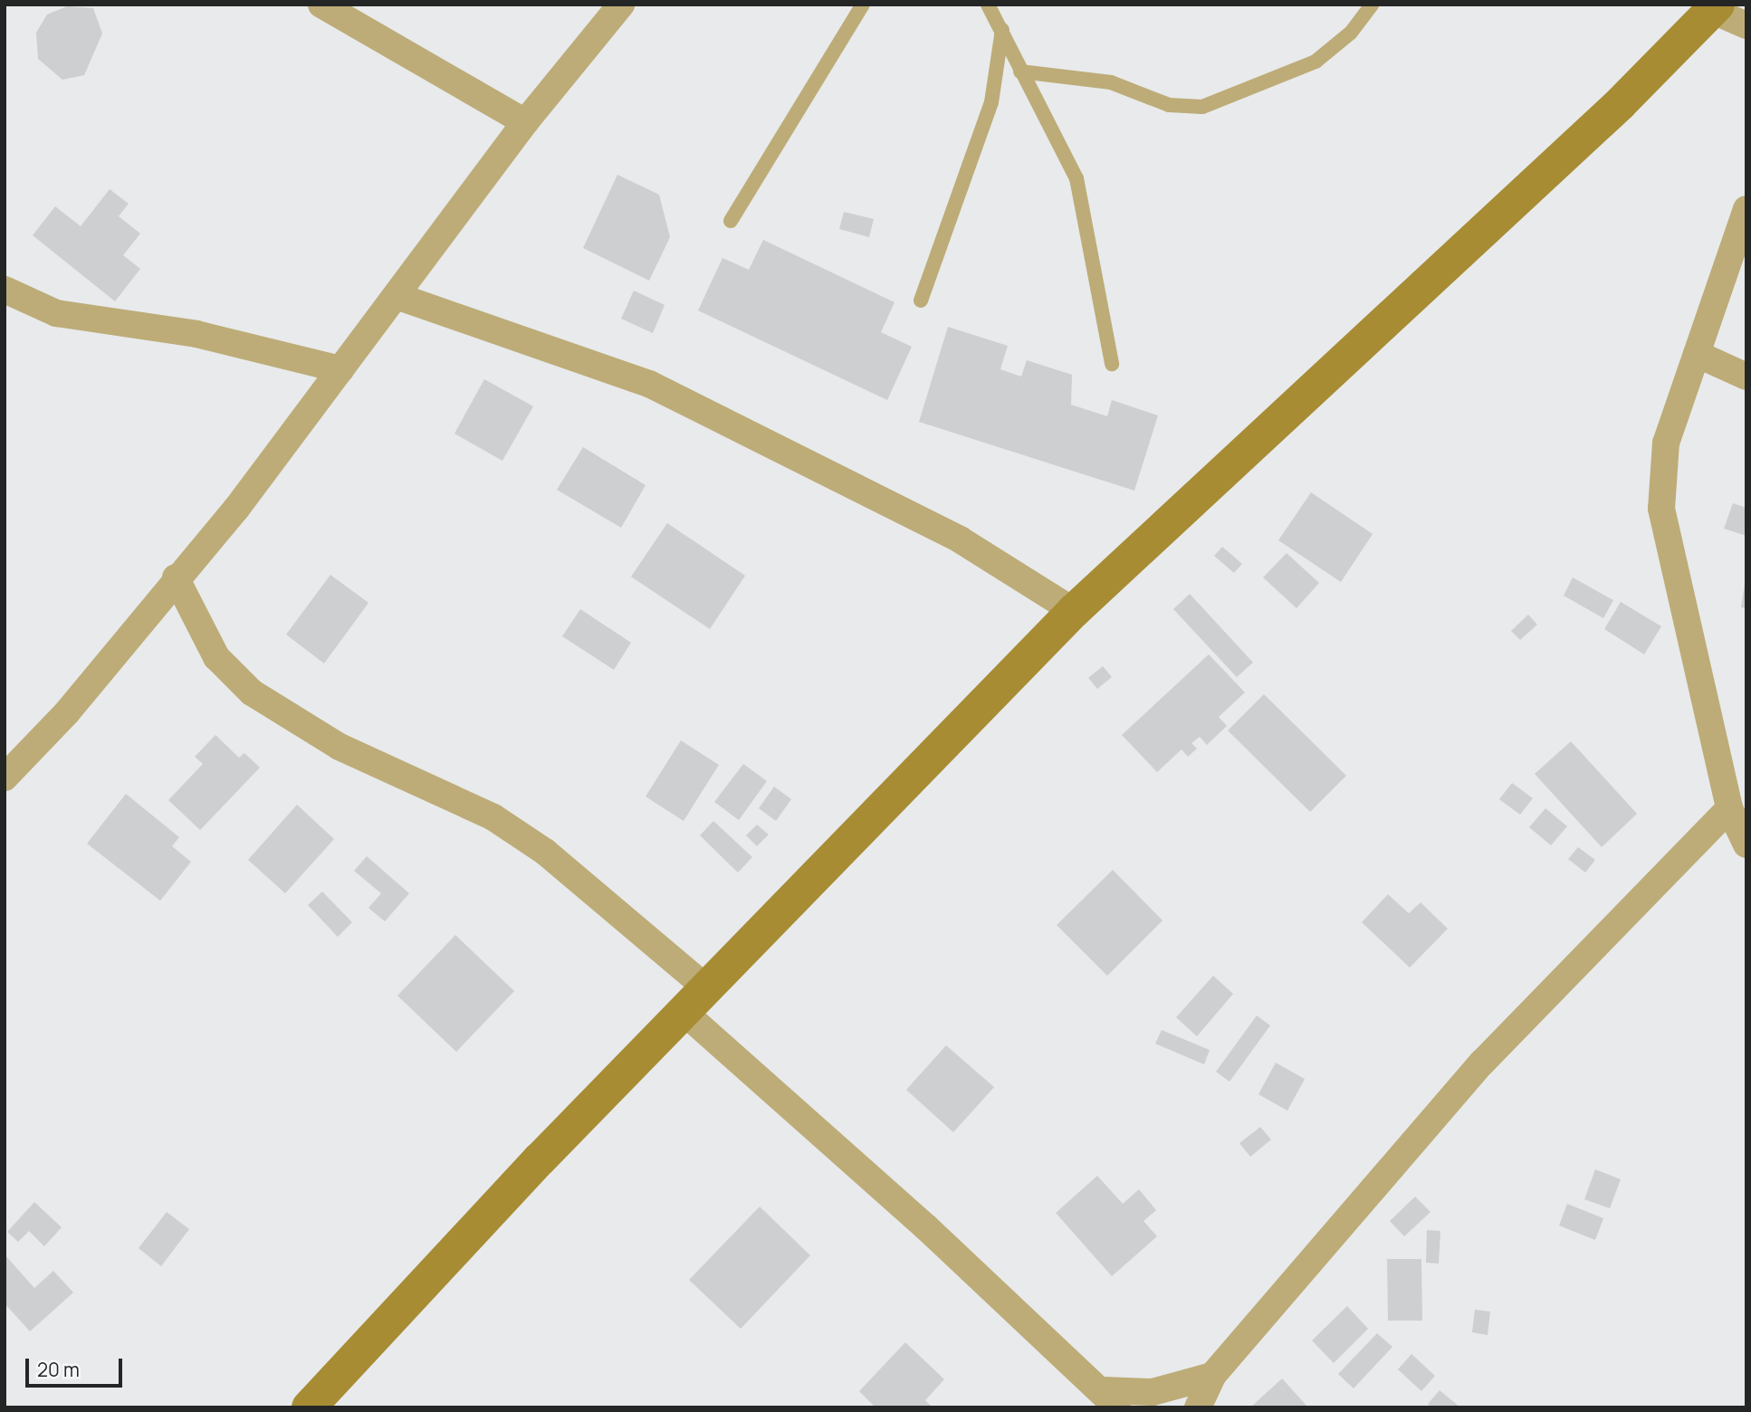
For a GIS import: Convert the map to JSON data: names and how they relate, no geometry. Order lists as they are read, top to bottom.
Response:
{
  "scale_bar": "20 m"
}
